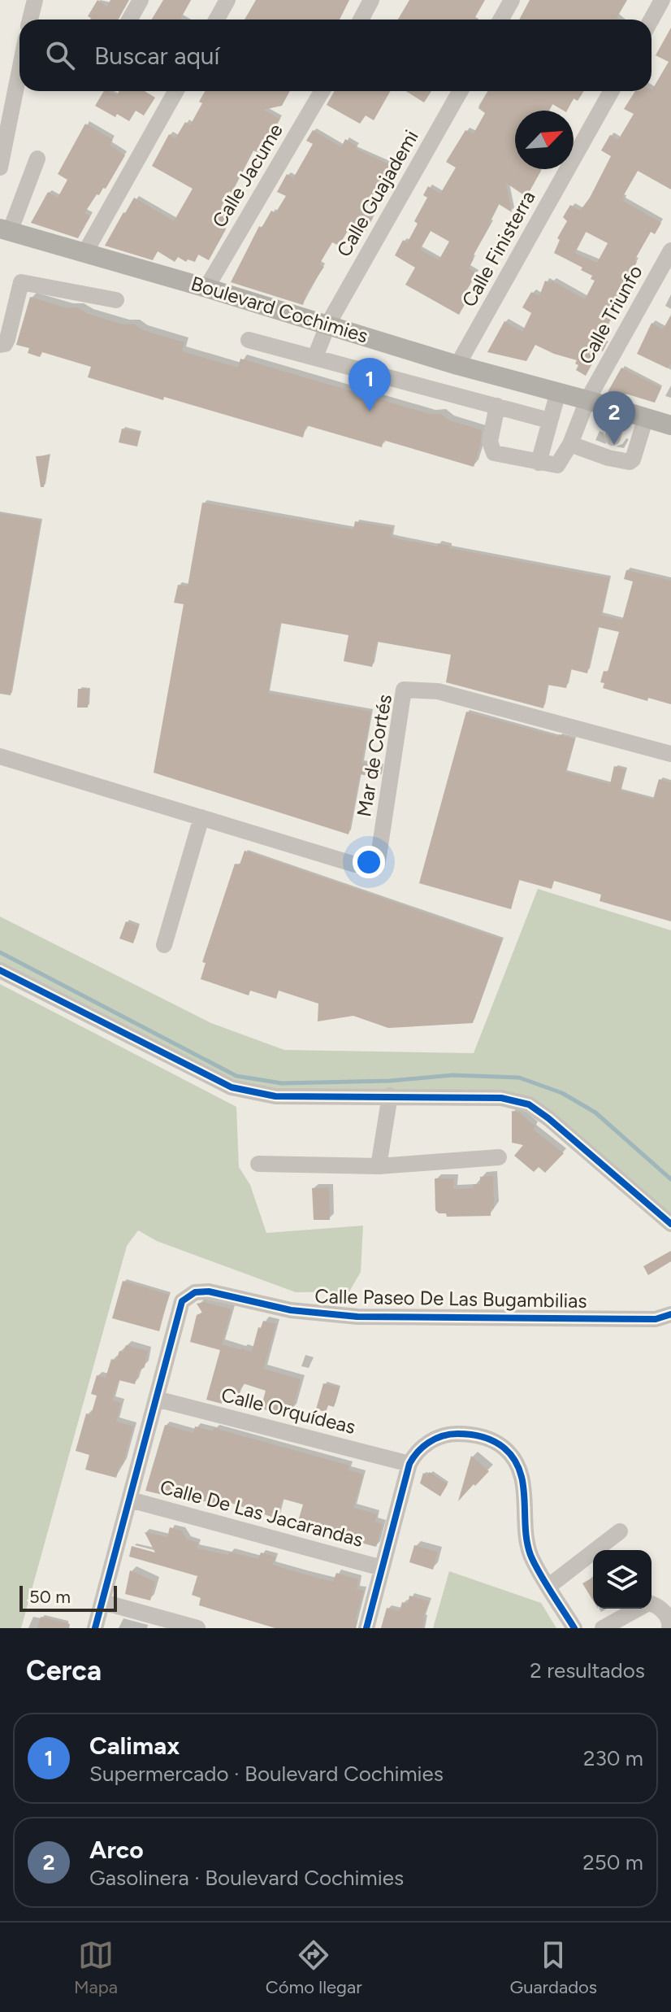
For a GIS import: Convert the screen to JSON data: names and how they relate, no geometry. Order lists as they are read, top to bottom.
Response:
{
  "streets": {
    "main road": ["Boulevard Cochimies"],
    "street": [
      "Calle Jacume",
      "Calle Guajademi",
      "Calle Finisterra",
      "Calle Triunfo",
      "Mar de Cortés",
      "Calle Paseo De Las Bugambilias",
      "Calle Orquídeas",
      "Calle De Las Jacarandas"
    ]
  },
  "crossings": [
    ["Calle Jacume", "Boulevard Cochimies"],
    ["Calle Guajademi", "Boulevard Cochimies"],
    ["Calle Finisterra", "Boulevard Cochimies"],
    ["Boulevard Cochimies", "Calle Triunfo"],
    ["Calle Paseo De Las Bugambilias", "Calle Orquídeas"],
    ["Calle Paseo De Las Bugambilias", "Calle De Las Jacarandas"]
  ],
  "scale_bar": "50 m",
  "north": "top right",
  "page": {
    "search": "Buscar aquí",
    "pins": ["1", "2"],
    "scale": "50 m",
    "heading": ["Cerca", "2 resultados"],
    "list": [
      {
        "mark": "1",
        "name": "Calimax",
        "note": "Supermercado · Boulevard Cochimies",
        "value": "230 m"
      },
      {
        "mark": "2",
        "name": "Arco",
        "note": "Gasolinera · Boulevard Cochimies",
        "value": "250 m"
      }
    ],
    "nav": ["Mapa", "Cómo llegar", "Guardados"]
  }
}
